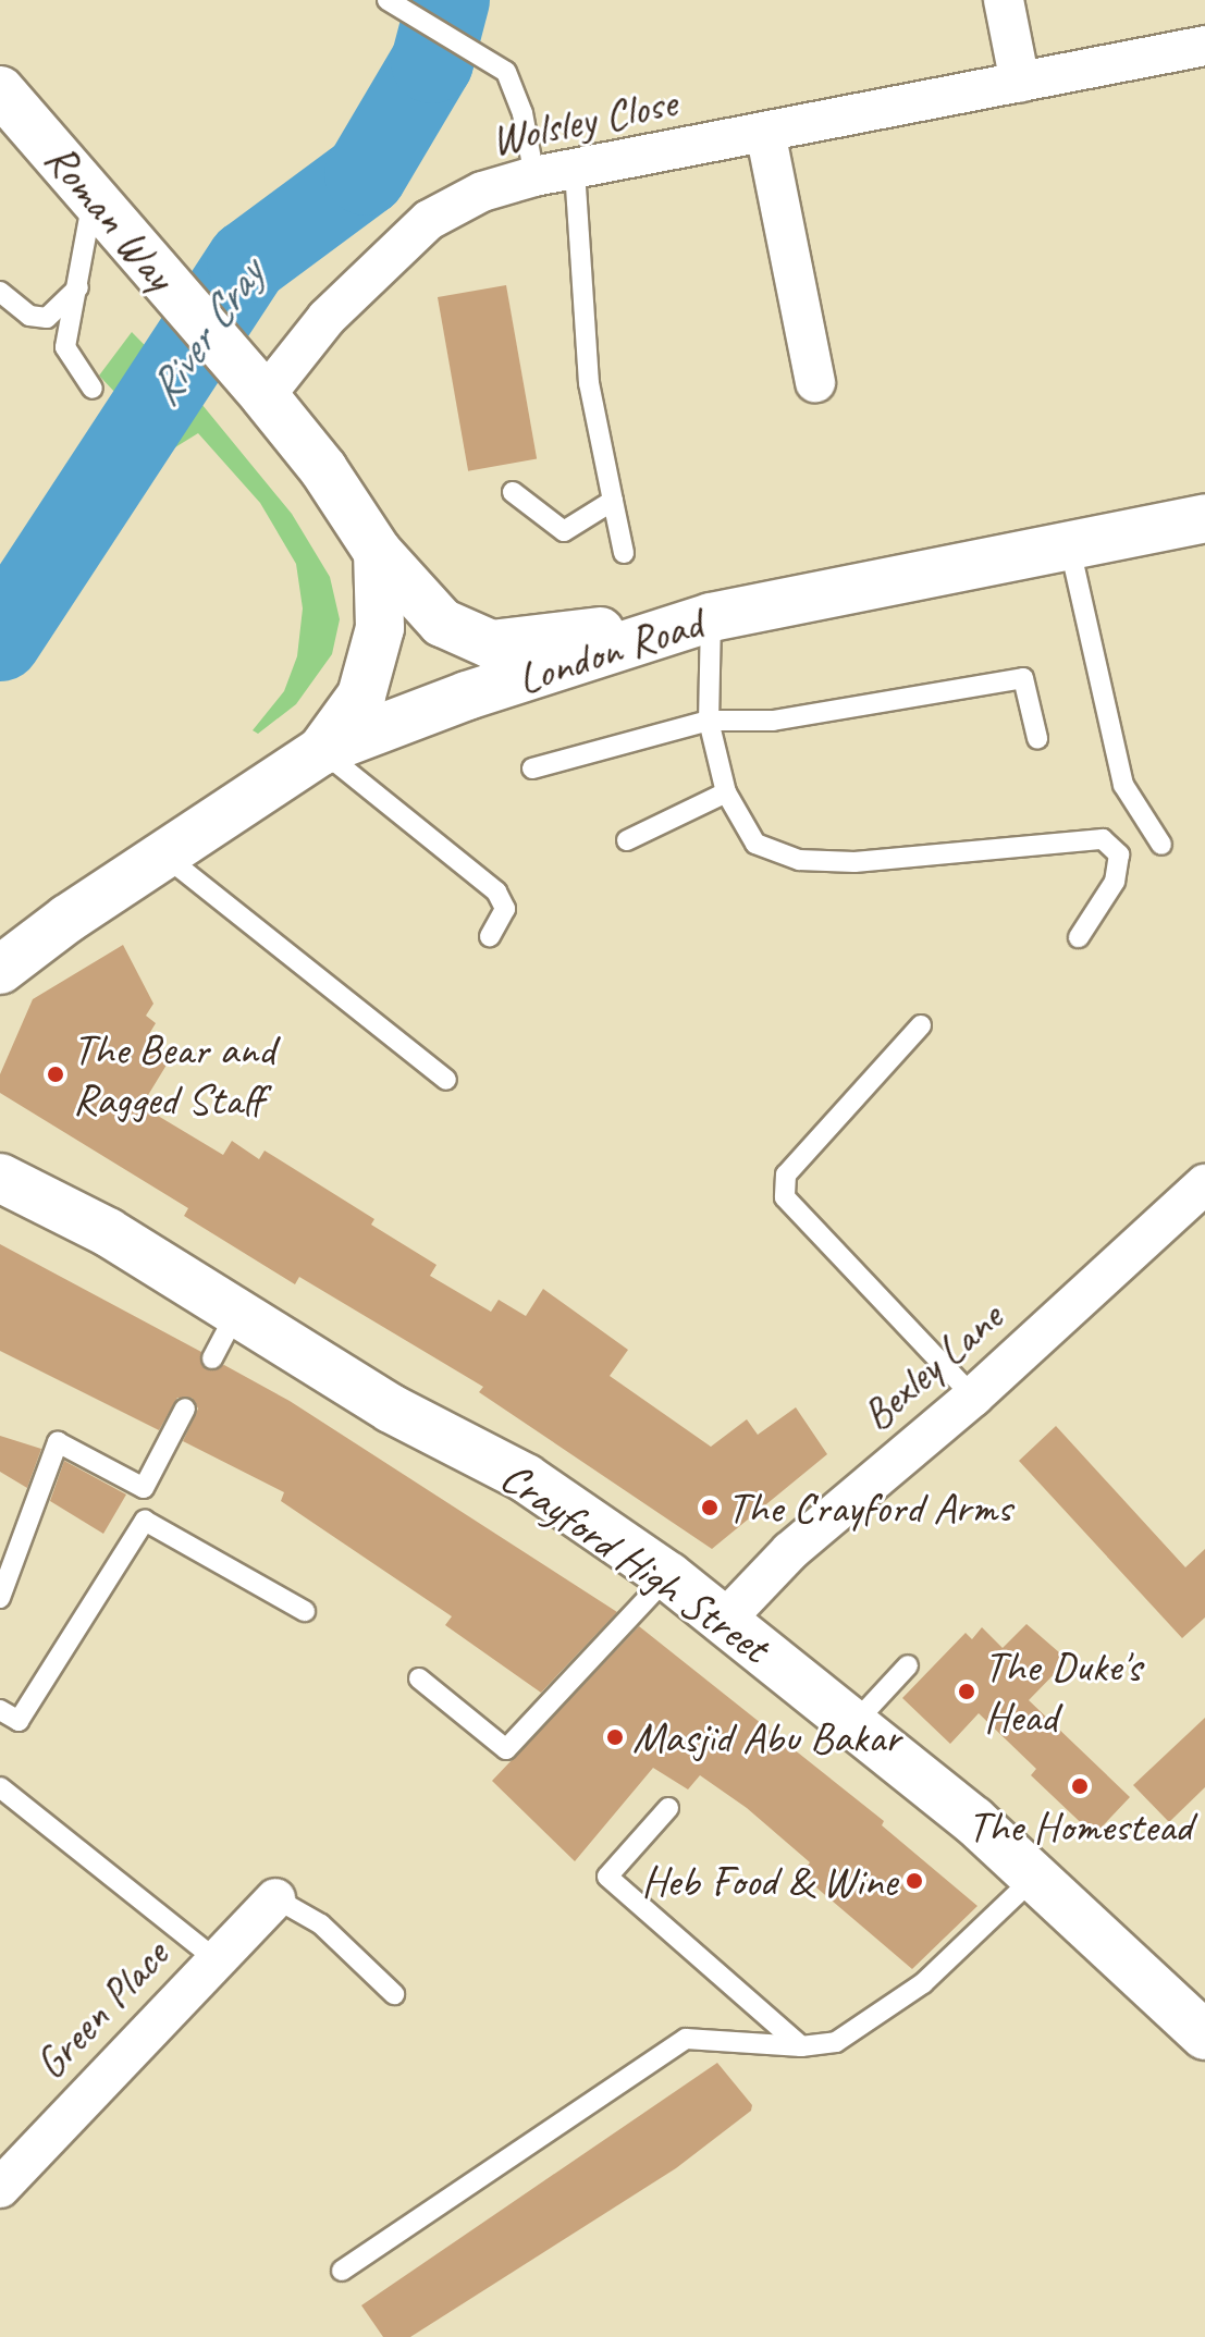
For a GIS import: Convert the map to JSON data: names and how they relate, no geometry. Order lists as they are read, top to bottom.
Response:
{
  "streets": {
    "main road": ["Roman Way", "London Road", "Crayford High Street"],
    "street": ["Wolsley Close", "Bexley Lane", "Green Place"]
  },
  "crossings": [
    ["Wolsley Close", "Roman Way"],
    ["Roman Way", "London Road"],
    ["Bexley Lane", "Crayford High Street"]
  ],
  "water": ["River Cray"],
  "places": [
    "The Bear and Ragged Staff",
    "The Crayford Arms",
    "The Duke's Head",
    "Masjid Abu Bakar",
    "The Homestead",
    "Heb Food & Wine"
  ]
}
